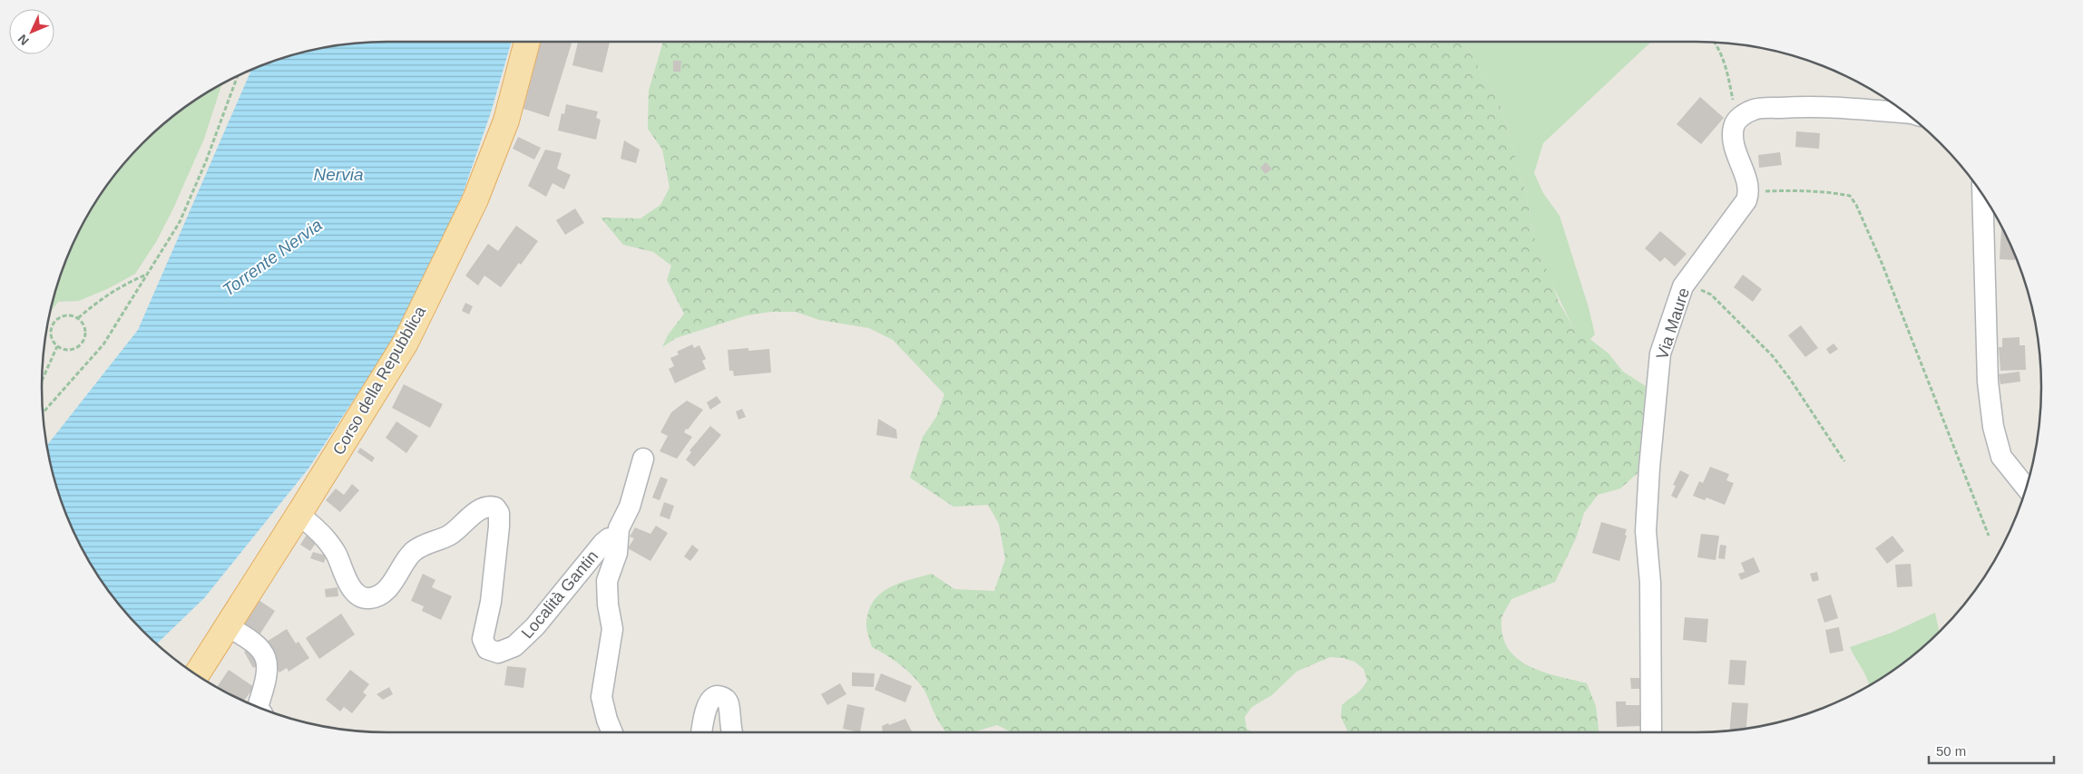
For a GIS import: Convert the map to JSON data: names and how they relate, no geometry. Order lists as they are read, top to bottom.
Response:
{
  "streets": {
    "main road": ["Corso della Repubblica"],
    "street": ["Via Maure", "Località Gantin"]
  },
  "crossings": [
    ["Corso della Repubblica", "Località Gantin"]
  ],
  "water": ["Nervia", "Torrente Nervia"],
  "scale_bar": "50 m",
  "north": "bottom left"
}
